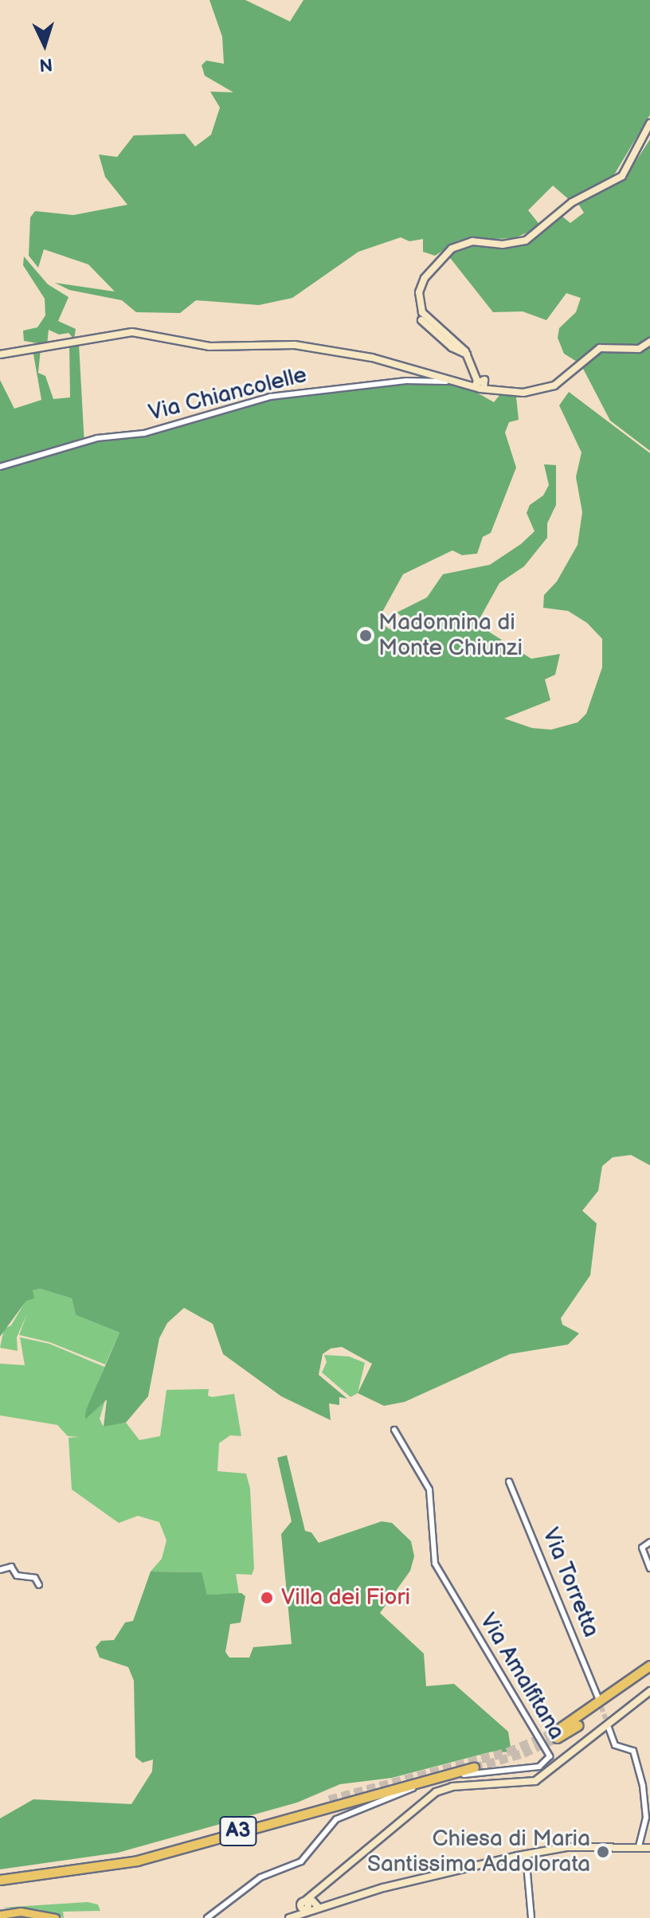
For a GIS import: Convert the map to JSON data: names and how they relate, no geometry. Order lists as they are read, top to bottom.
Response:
{
  "streets": {
    "highway": ["A3"],
    "street": ["Via Chiancolelle", "Via Torretta", "Via Amalfitana"]
  },
  "places": ["Madonnina di Monte Chiunzi", "Villa dei Fiori", "Chiesa di Maria Santissima Addolorata"],
  "north": "bottom"
}
